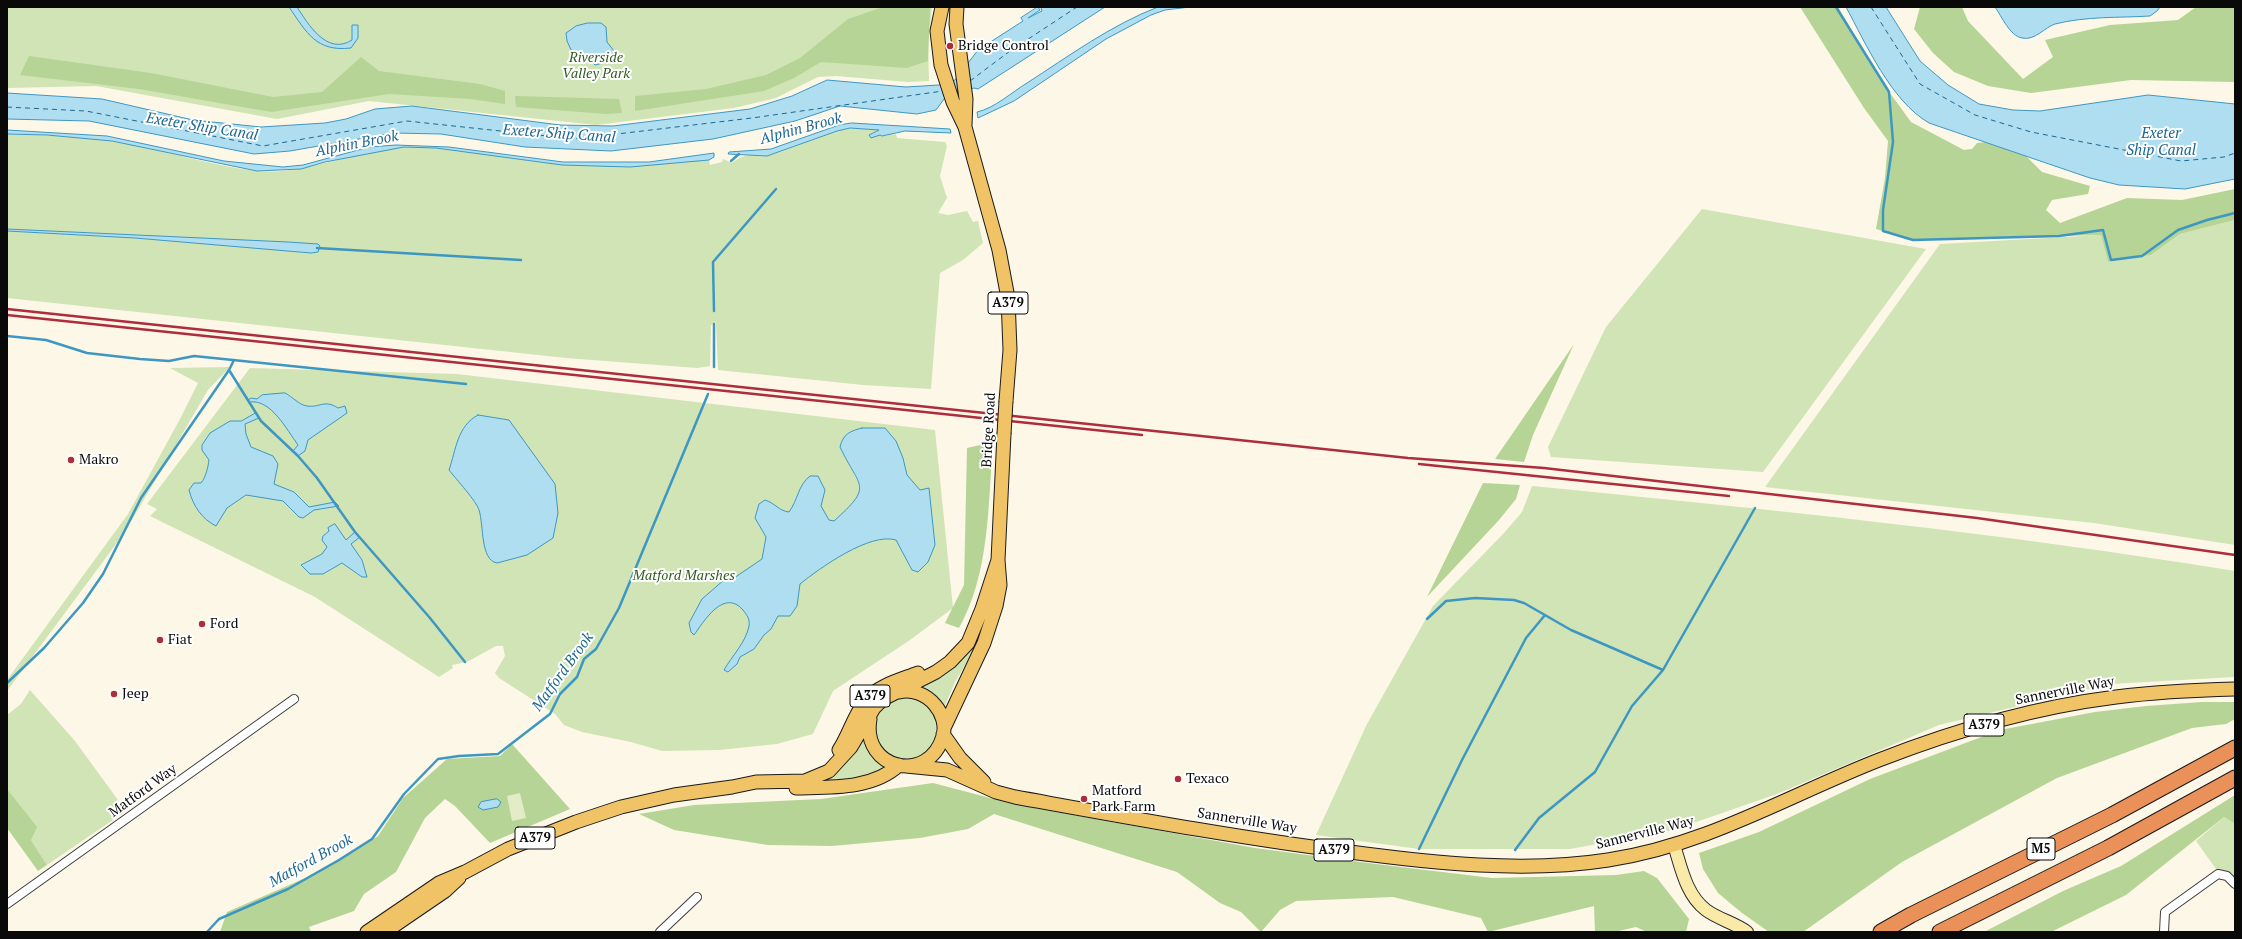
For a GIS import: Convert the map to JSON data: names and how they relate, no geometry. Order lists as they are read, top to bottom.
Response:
{
  "streets": {
    "highway": ["M5"],
    "main road": ["A379", "Bridge Road", "Sannerville Way"],
    "street": ["Matford Way"]
  },
  "crossings": [
    ["A379", "Bridge Road"],
    ["A379", "Sannerville Way"],
    ["Bridge Road", "Sannerville Way"]
  ],
  "water": ["Exeter Ship Canal", "Alphin Brook", "Matford Brook"],
  "parks": ["Riverside Valley Park", "Matford Marshes"],
  "places": [
    "Bridge Control",
    "Makro",
    "Ford",
    "Fiat",
    "Jeep",
    "Texaco",
    "Matford Park Farm"
  ]
}
